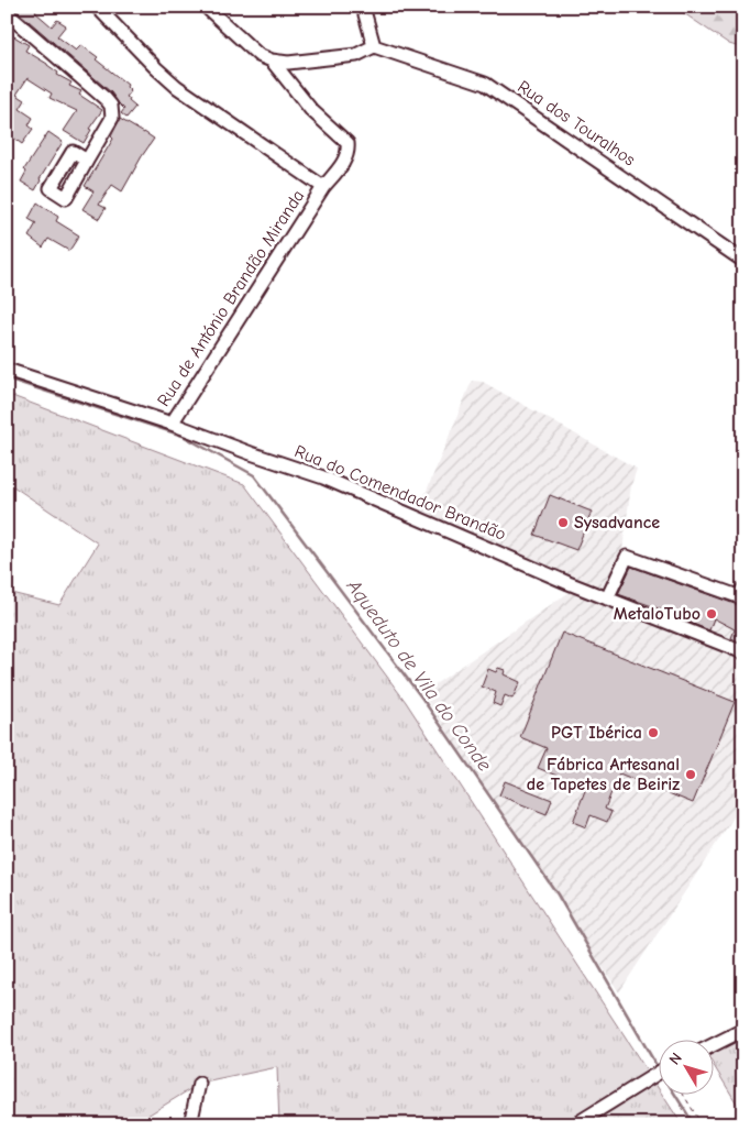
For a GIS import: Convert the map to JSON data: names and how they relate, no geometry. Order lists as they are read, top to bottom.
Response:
{
  "streets": {
    "street": ["Rua dos Touralhos", "Rua de António Brandão Miranda", "Rua do Comendador Brandão"]
  },
  "crossings": [
    ["Rua de António Brandão Miranda", "Rua do Comendador Brandão"]
  ],
  "water": ["Aqueduto de Vila do Conde"],
  "places": [
    "Sysadvance",
    "MetaloTubo",
    "PGT Ibérica",
    "Fábrica Artesanal de Tapetes de Beiriz"
  ],
  "north": "top left"
}
